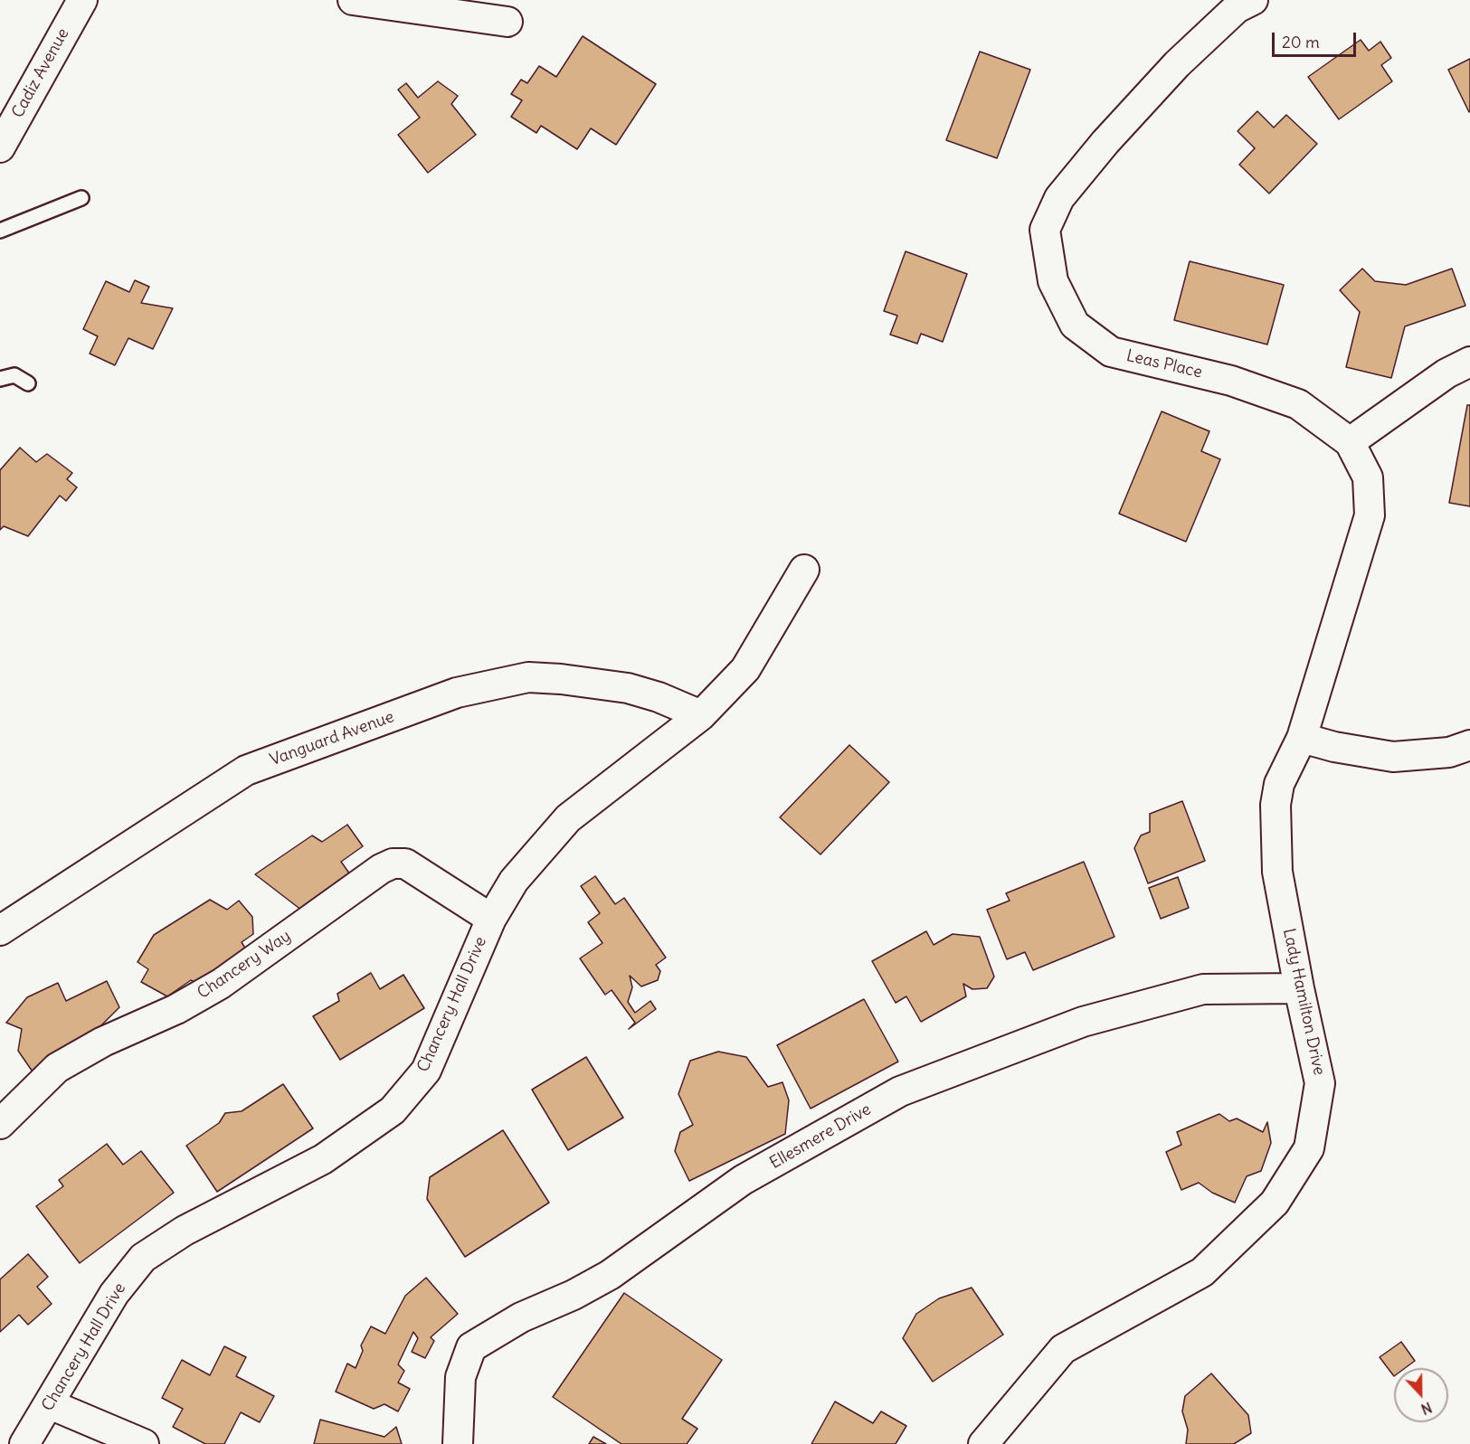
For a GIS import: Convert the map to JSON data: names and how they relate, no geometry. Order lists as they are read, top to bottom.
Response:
{
  "streets": {
    "street": [
      "Cadiz Avenue",
      "Leas Place",
      "Vanguard Avenue",
      "Chancery Way",
      "Lady Hamilton Drive",
      "Chancery Hall Drive",
      "Ellesmere Drive"
    ]
  },
  "crossings": [
    ["Leas Place", "Lady Hamilton Drive"],
    ["Vanguard Avenue", "Chancery Hall Drive"],
    ["Chancery Way", "Chancery Hall Drive"],
    ["Lady Hamilton Drive", "Ellesmere Drive"]
  ],
  "scale_bar": "20 m",
  "north": "bottom"
}
